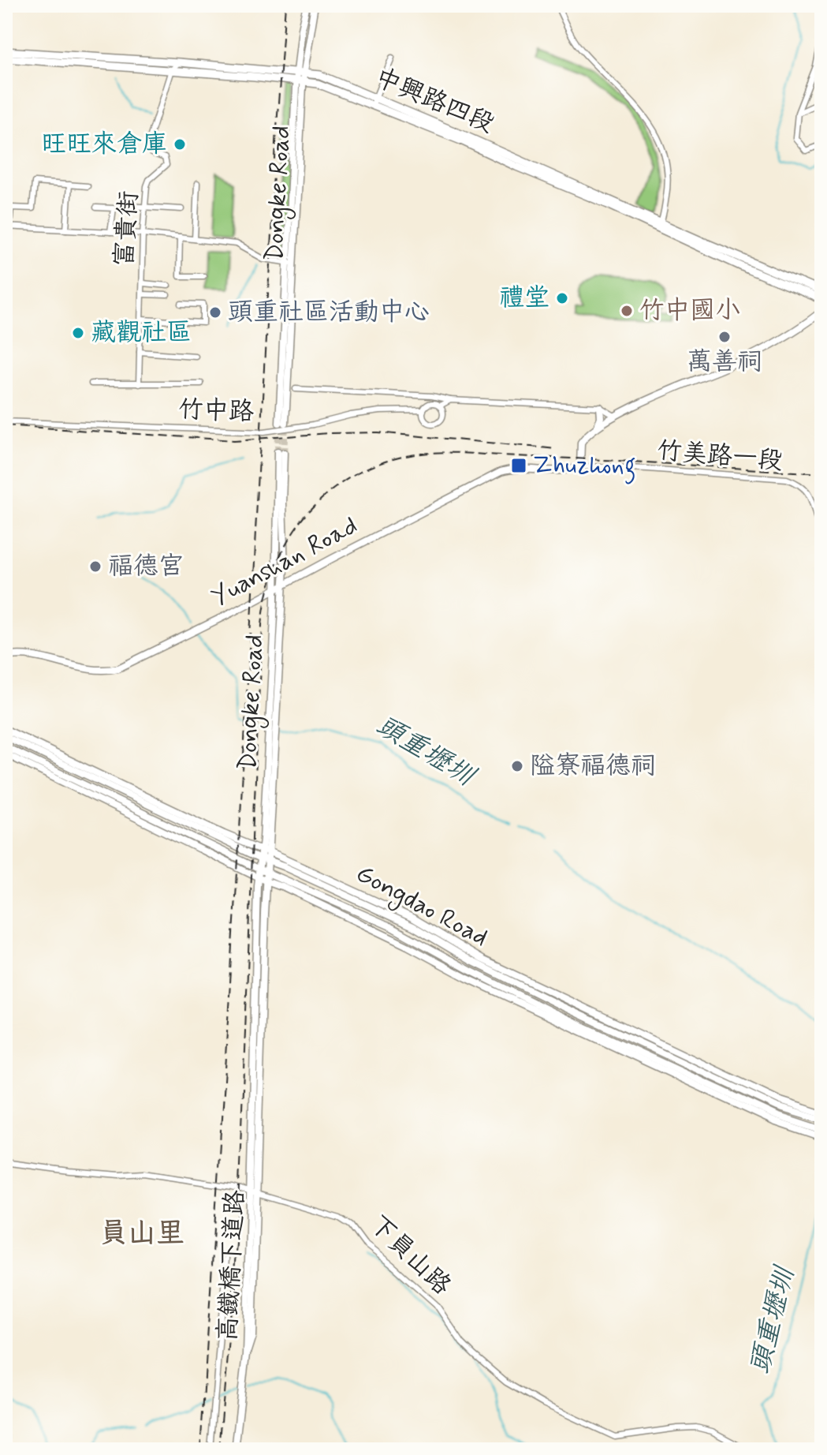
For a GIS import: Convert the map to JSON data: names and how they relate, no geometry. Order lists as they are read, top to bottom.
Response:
{
  "streets": {
    "main road": ["中興路四段"],
    "street": [
      "Dongke Road",
      "富貴街",
      "竹中路",
      "竹美路一段",
      "Yuanshan Road",
      "Gongdao Road",
      "下員山路",
      "高鐵橋下道路"
    ]
  },
  "crossings": [
    ["中興路四段", "Dongke Road"],
    ["中興路四段", "富貴街"],
    ["Dongke Road", "Yuanshan Road"],
    ["Dongke Road", "Gongdao Road"],
    ["Dongke Road", "高鐵橋下道路"],
    ["竹美路一段", "Yuanshan Road"],
    ["Gongdao Road", "高鐵橋下道路"],
    ["下員山路", "高鐵橋下道路"]
  ],
  "districts": ["員山里"],
  "water": ["頭重壢圳"],
  "places": {
    "other": [
      "旺旺來倉庫",
      "禮堂",
      "竹中國小",
      "頭重社區活動中心",
      "藏觀社區",
      "萬善祠",
      "福德宮",
      "隘寮福德祠"
    ],
    "transit": ["Zhuzhong"]
  }
}
